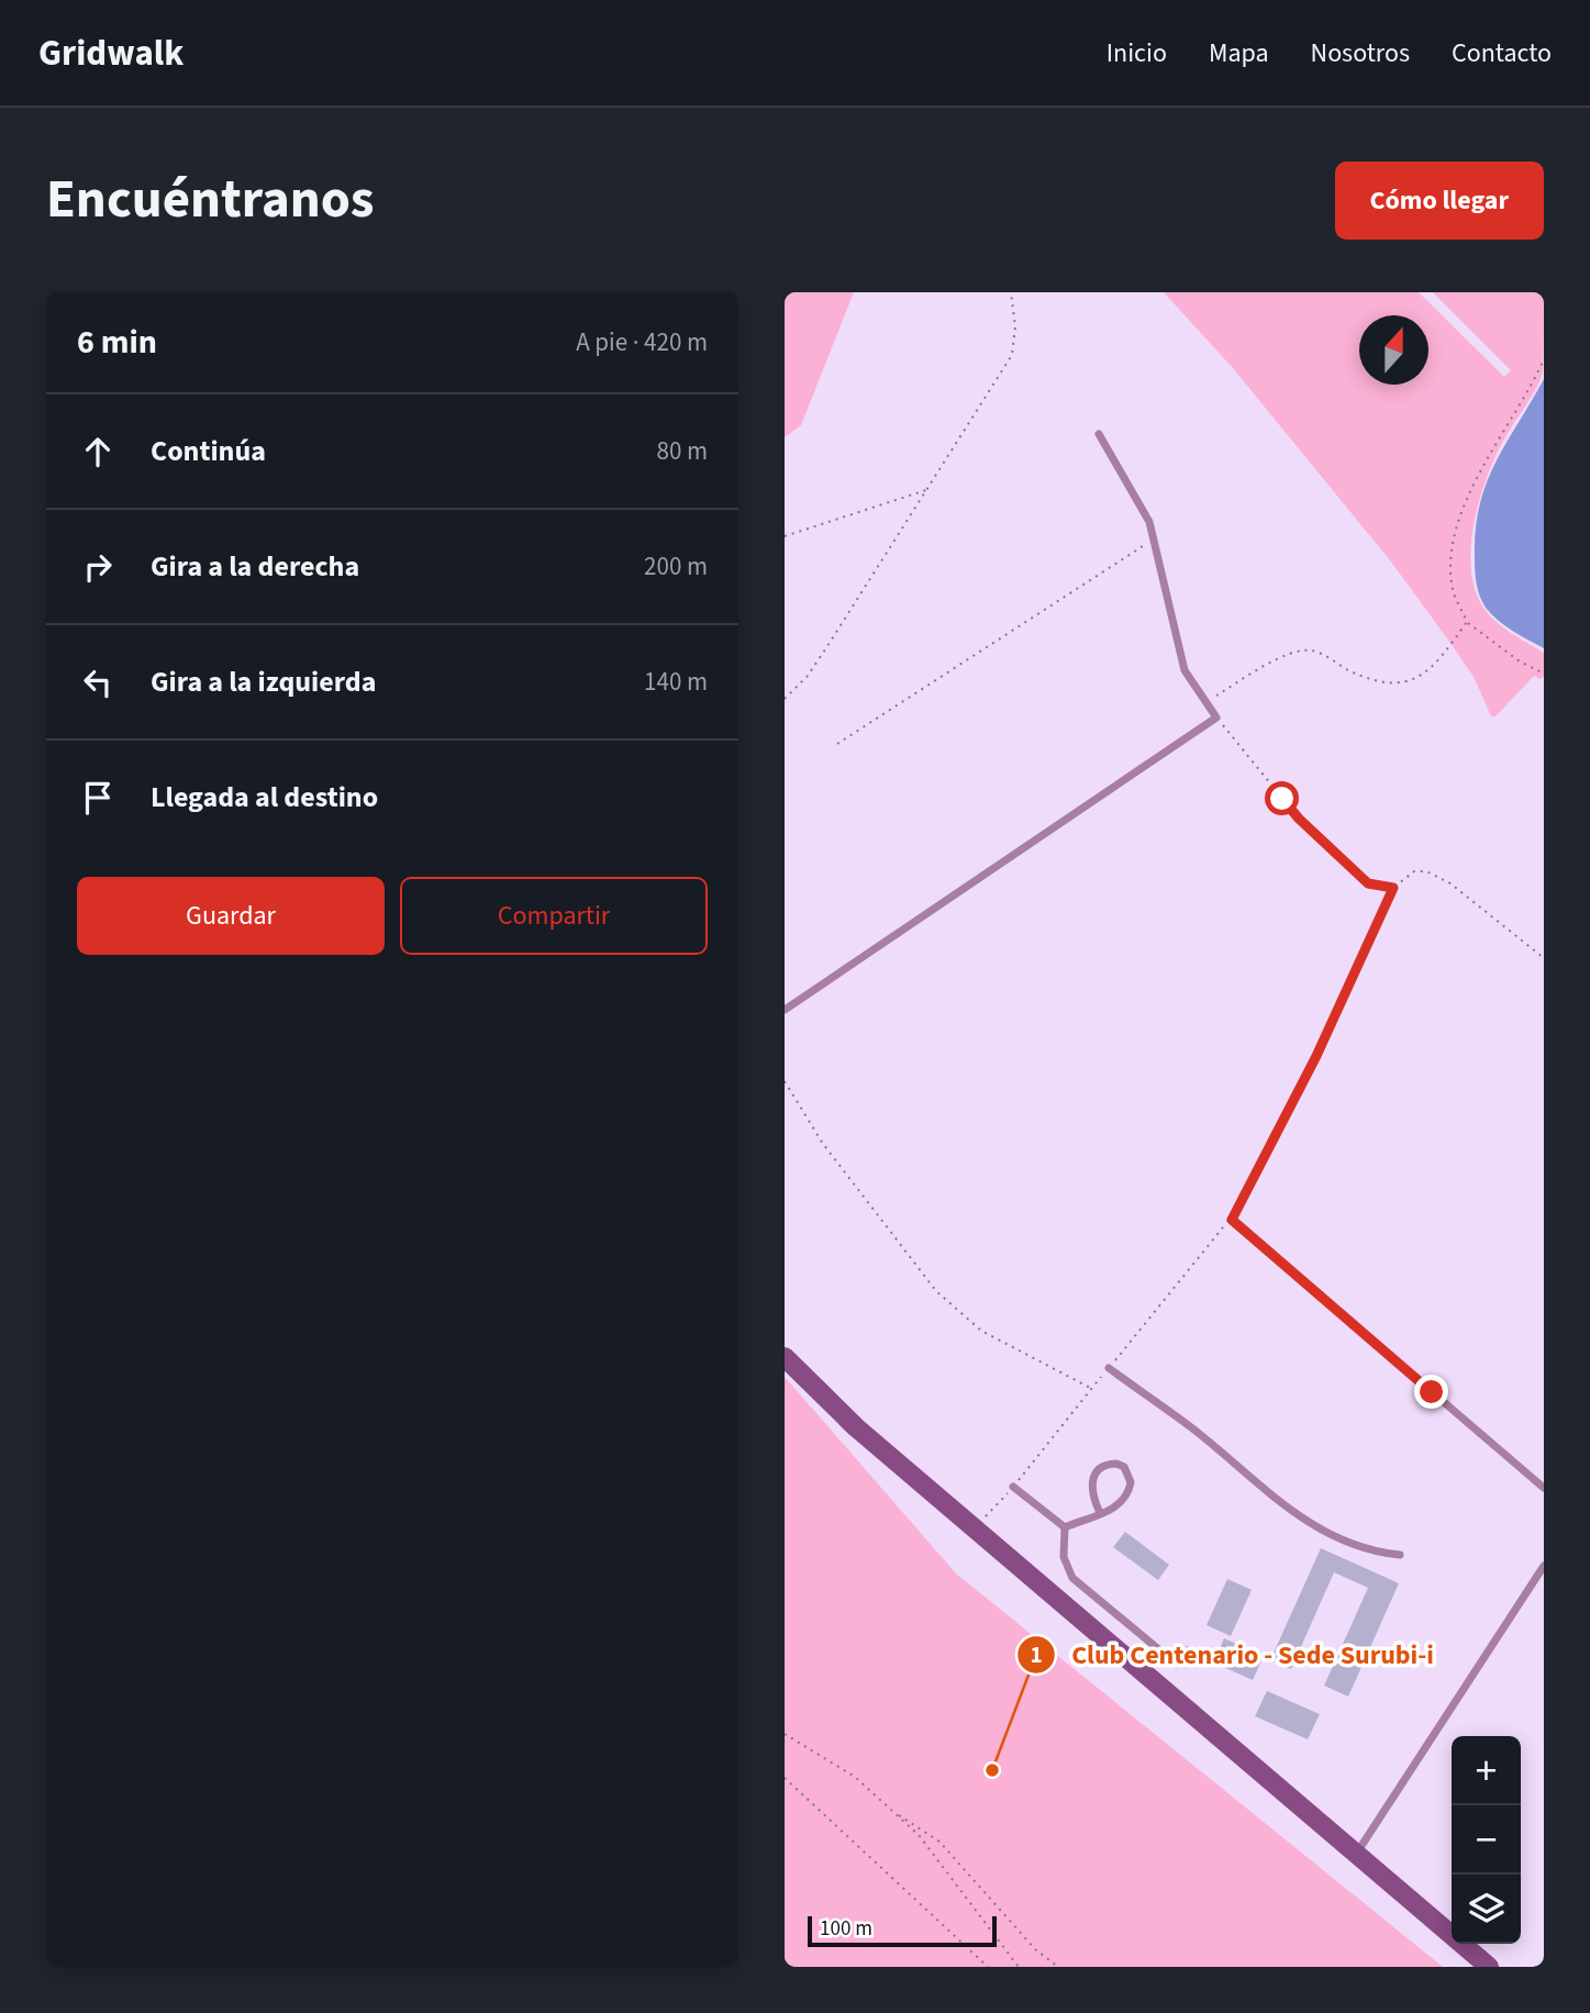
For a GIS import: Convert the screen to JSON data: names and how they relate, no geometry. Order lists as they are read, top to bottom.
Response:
{
  "places": ["Club Centenario - Sede Surubi-i"],
  "scale_bar": "100 m",
  "north": "top",
  "page": {
    "header": "Gridwalk",
    "nav": [
      "Inicio",
      "Mapa",
      "Nosotros",
      "Contacto"
    ],
    "title": "Encuéntranos",
    "buttons": [
      "Cómo llegar",
      ["Guardar", "Compartir"]
    ],
    "heading": ["6 min", "A pie · 420 m"],
    "list": [
      ["Continúa", "80 m"],
      ["Gira a la derecha", "200 m"],
      ["Gira a la izquierda", "140 m"],
      "Llegada al destino"
    ],
    "map_buttons": ["+", "−"],
    "scale": "100 m"
  }
}
